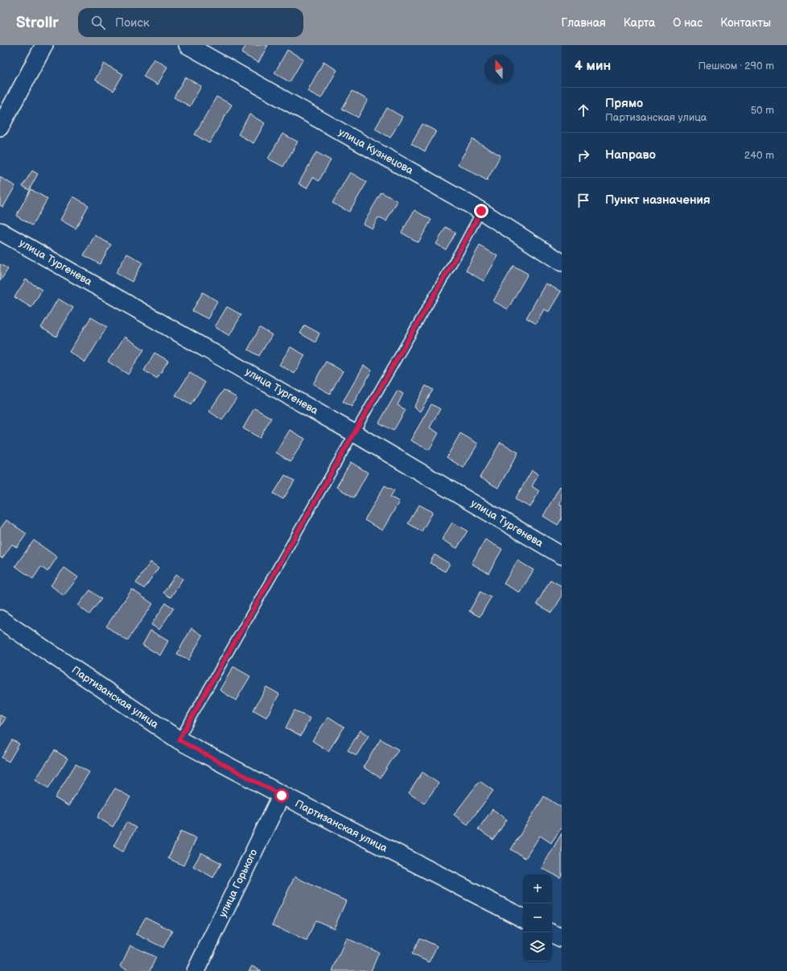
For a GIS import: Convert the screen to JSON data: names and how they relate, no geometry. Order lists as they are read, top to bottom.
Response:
{
  "streets": {
    "street": [
      "улица Кузнецова",
      "улица Тургенева",
      "Партизанская улица",
      "улица Горького"
    ]
  },
  "crossings": [
    ["Партизанская улица", "улица Горького"]
  ],
  "north": "top",
  "page": {
    "header": "Strollr",
    "search": "Поиск",
    "nav": [
      "Главная",
      "Карта",
      "О нас",
      "Контакты"
    ],
    "heading": ["4 мин", "Пешком · 290 m"],
    "list": [
      ["Прямо", "Партизанская улица", "50 m"],
      ["Направо", "240 m"],
      "Пункт назначения"
    ],
    "map_buttons": ["+", "−"]
  }
}
